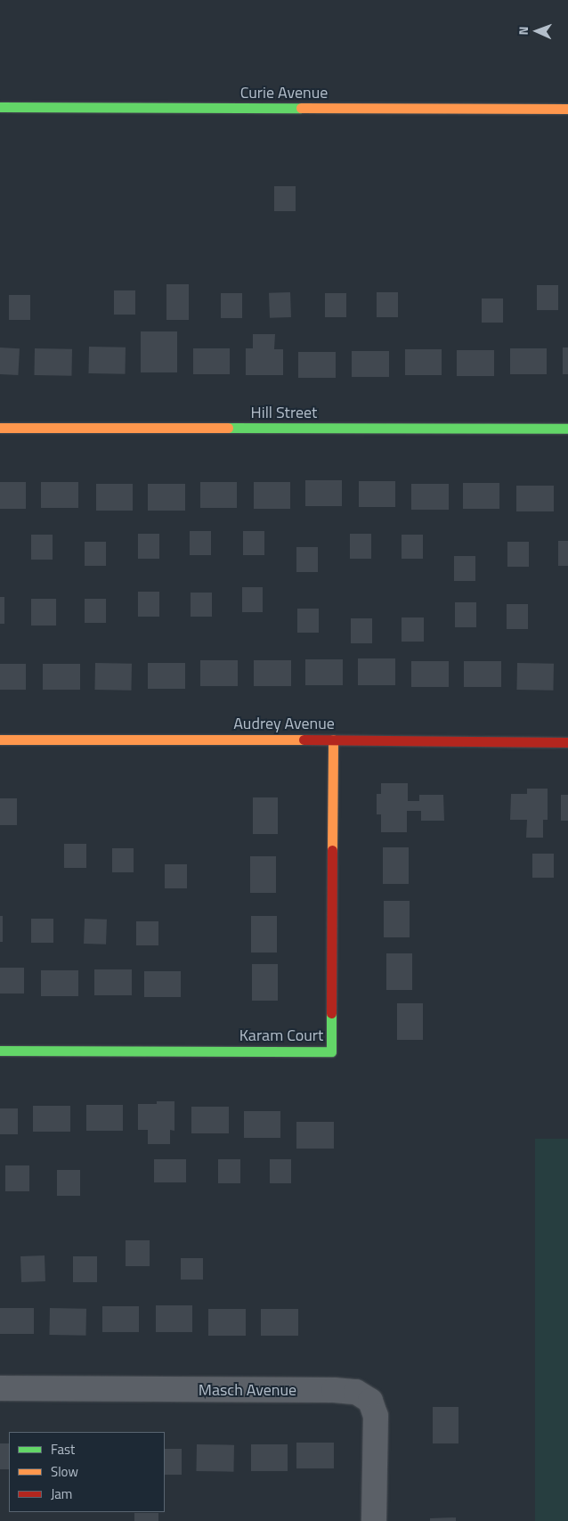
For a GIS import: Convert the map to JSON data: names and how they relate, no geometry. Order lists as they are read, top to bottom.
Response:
{
  "streets": {
    "street": [
      "Curie Avenue",
      "Hill Street",
      "Audrey Avenue",
      "Karam Court",
      "Masch Avenue"
    ]
  },
  "crossings": [
    ["Audrey Avenue", "Karam Court"]
  ],
  "legend": ["Fast", "Slow", "Jam"],
  "north": "left"
}
